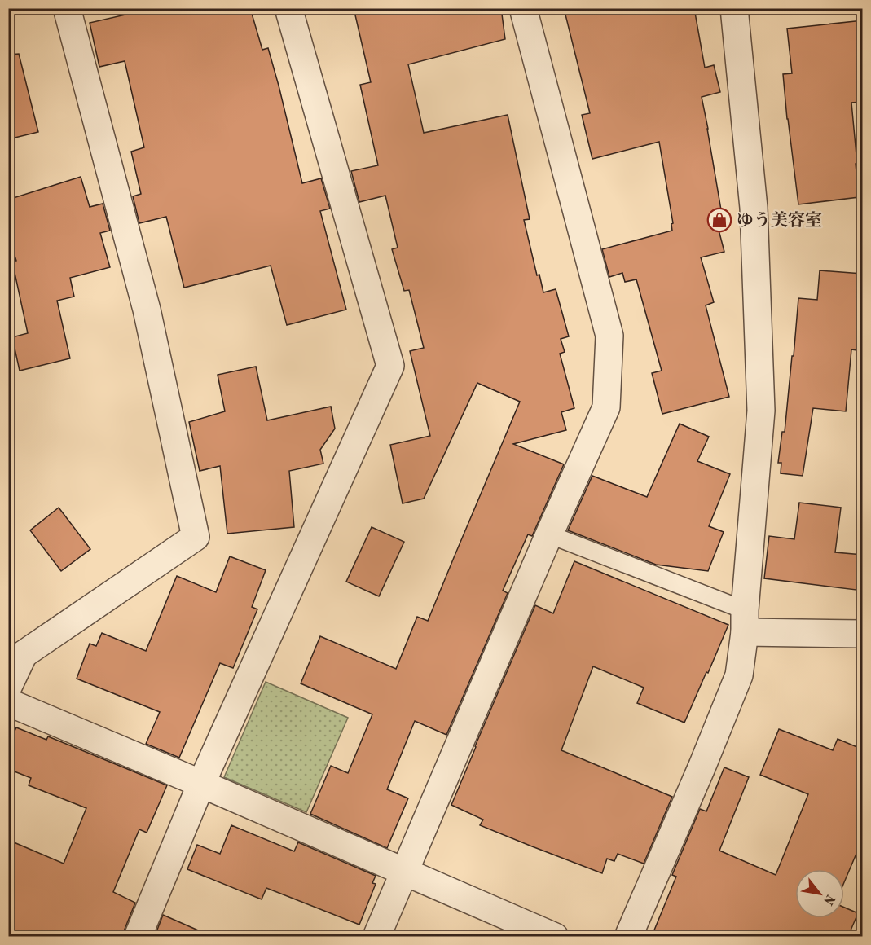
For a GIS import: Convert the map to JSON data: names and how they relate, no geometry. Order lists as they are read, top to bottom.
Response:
{
  "places": {
    "shop": ["ゆう美容室"]
  },
  "north": "bottom right"
}
